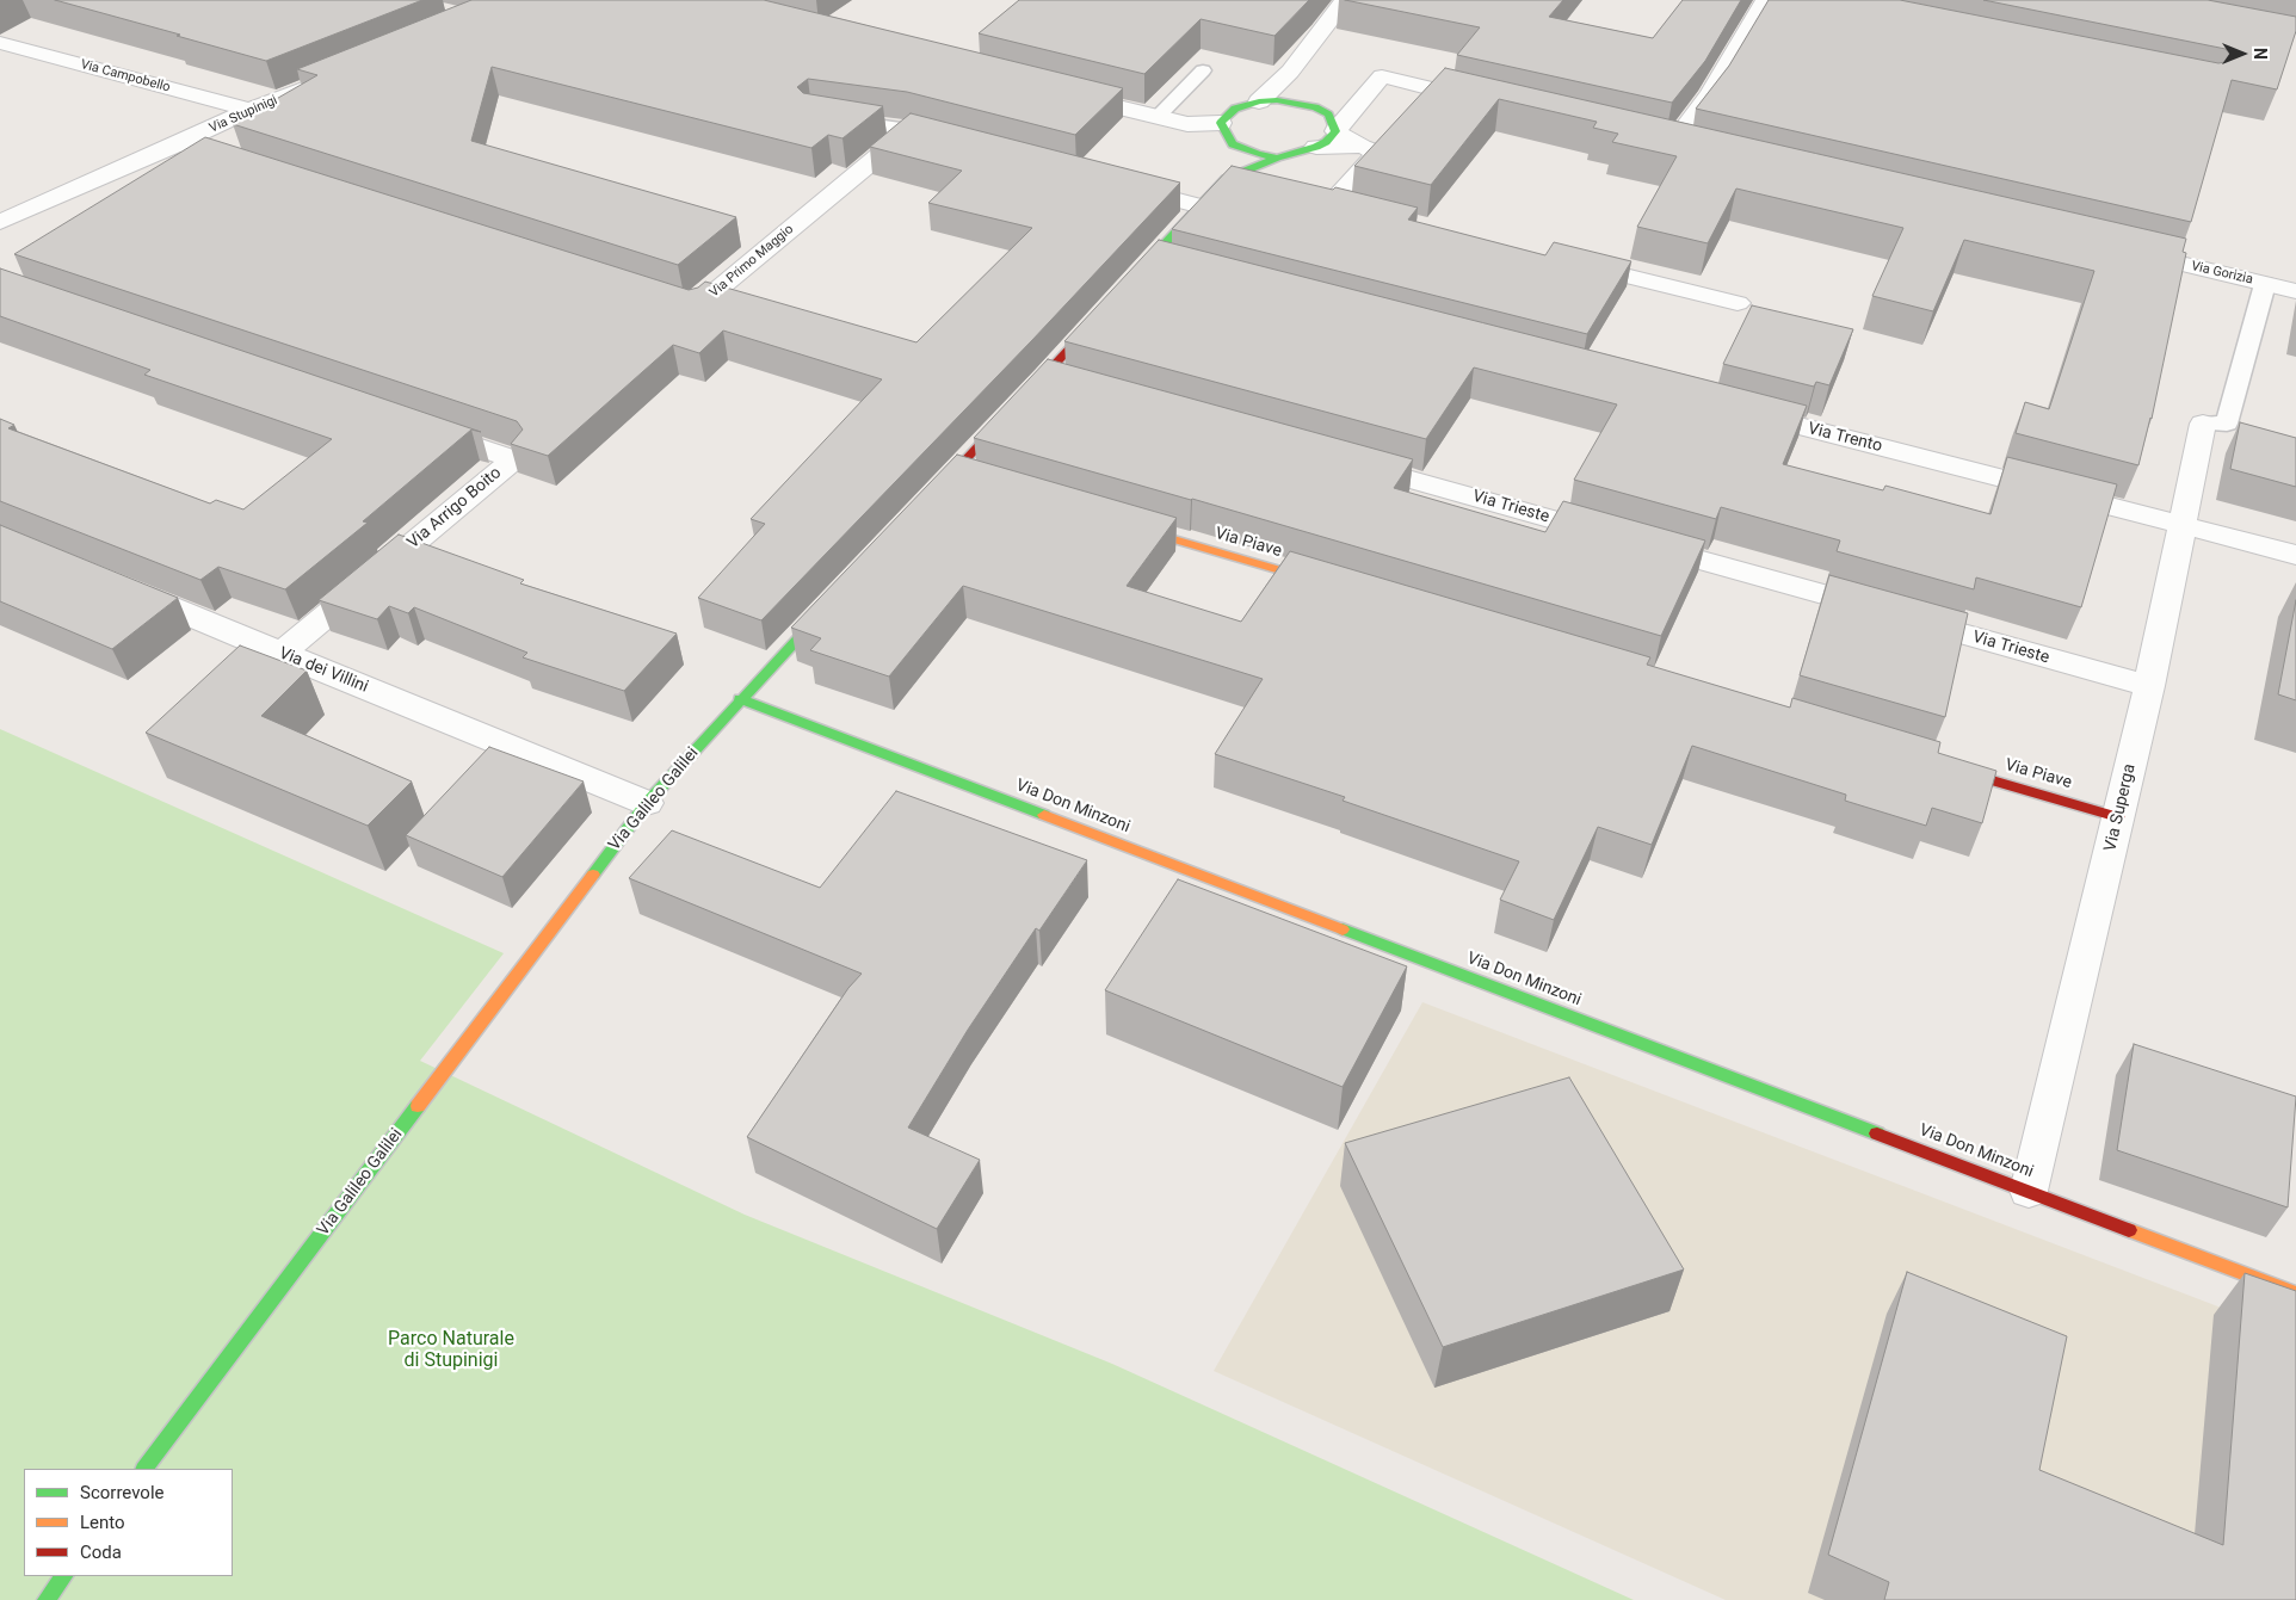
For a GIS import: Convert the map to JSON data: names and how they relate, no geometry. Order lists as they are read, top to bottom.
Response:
{
  "streets": {
    "street": [
      "Via Campobello",
      "Via Stupinigi",
      "Via Primo Maggio",
      "Via Gorizia",
      "Via Trento",
      "Via Trieste",
      "Via Arrigo Boito",
      "Via Piave",
      "Via dei Villini",
      "Via Galileo Galilei",
      "Via Don Minzoni",
      "Via Superga"
    ]
  },
  "crossings": [
    ["Via Campobello", "Via Stupinigi"],
    ["Via Trento", "Via Superga"],
    ["Via Trieste", "Via Superga"],
    ["Via Arrigo Boito", "Via dei Villini"],
    ["Via Piave", "Via Superga"],
    ["Via dei Villini", "Via Galileo Galilei"],
    ["Via Galileo Galilei", "Via Don Minzoni"],
    ["Via Don Minzoni", "Via Superga"]
  ],
  "parks": ["Parco Naturale di Stupinigi"],
  "legend": ["Scorrevole", "Lento", "Coda"],
  "north": "right"
}
